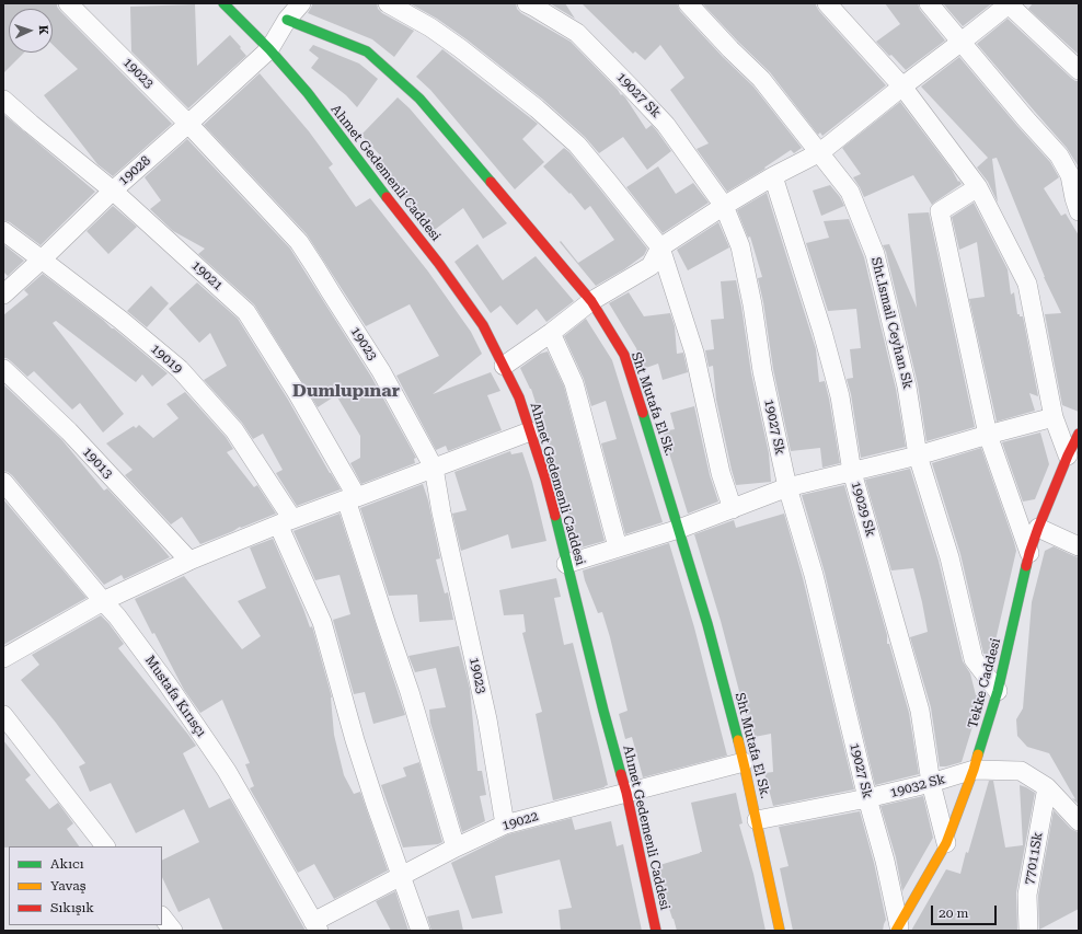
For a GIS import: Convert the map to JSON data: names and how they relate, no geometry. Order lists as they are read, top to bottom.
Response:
{
  "streets": {
    "street": [
      "19023",
      "19027 Sk",
      "19028",
      "Ahmet Gedemenli Caddesi",
      "19021",
      "Sht.Ismail Ceyhan Sk",
      "19019",
      "Sht Mutafa El Sk.",
      "19013",
      "19029 Sk",
      "Tekke Caddesi",
      "Mustafa Kırısçı",
      "19032 Sk",
      "19022",
      "77011Sk"
    ]
  },
  "crossings": [
    ["19023", "19028"],
    ["19023", "19022"],
    ["19027 Sk", "Tekke Caddesi"],
    ["19027 Sk", "19032 Sk"],
    ["19028", "Ahmet Gedemenli Caddesi"],
    ["19028", "19021"],
    ["19028", "19019"],
    ["19028", "Sht Mutafa El Sk."],
    ["Ahmet Gedemenli Caddesi", "19022"],
    ["19021", "19022"],
    ["Sht.Ismail Ceyhan Sk", "Tekke Caddesi"],
    ["19019", "19022"],
    ["Sht Mutafa El Sk.", "19032 Sk"],
    ["Sht Mutafa El Sk.", "19022"],
    ["19029 Sk", "Tekke Caddesi"],
    ["19029 Sk", "19032 Sk"],
    ["Tekke Caddesi", "19032 Sk"],
    ["Mustafa Kırısçı", "19022"],
    ["19032 Sk", "77011Sk"]
  ],
  "districts": ["Dumlupınar"],
  "legend": ["Akıcı", "Yavaş", "Sıkışık"],
  "scale_bar": "20 m",
  "north": "right"
}
